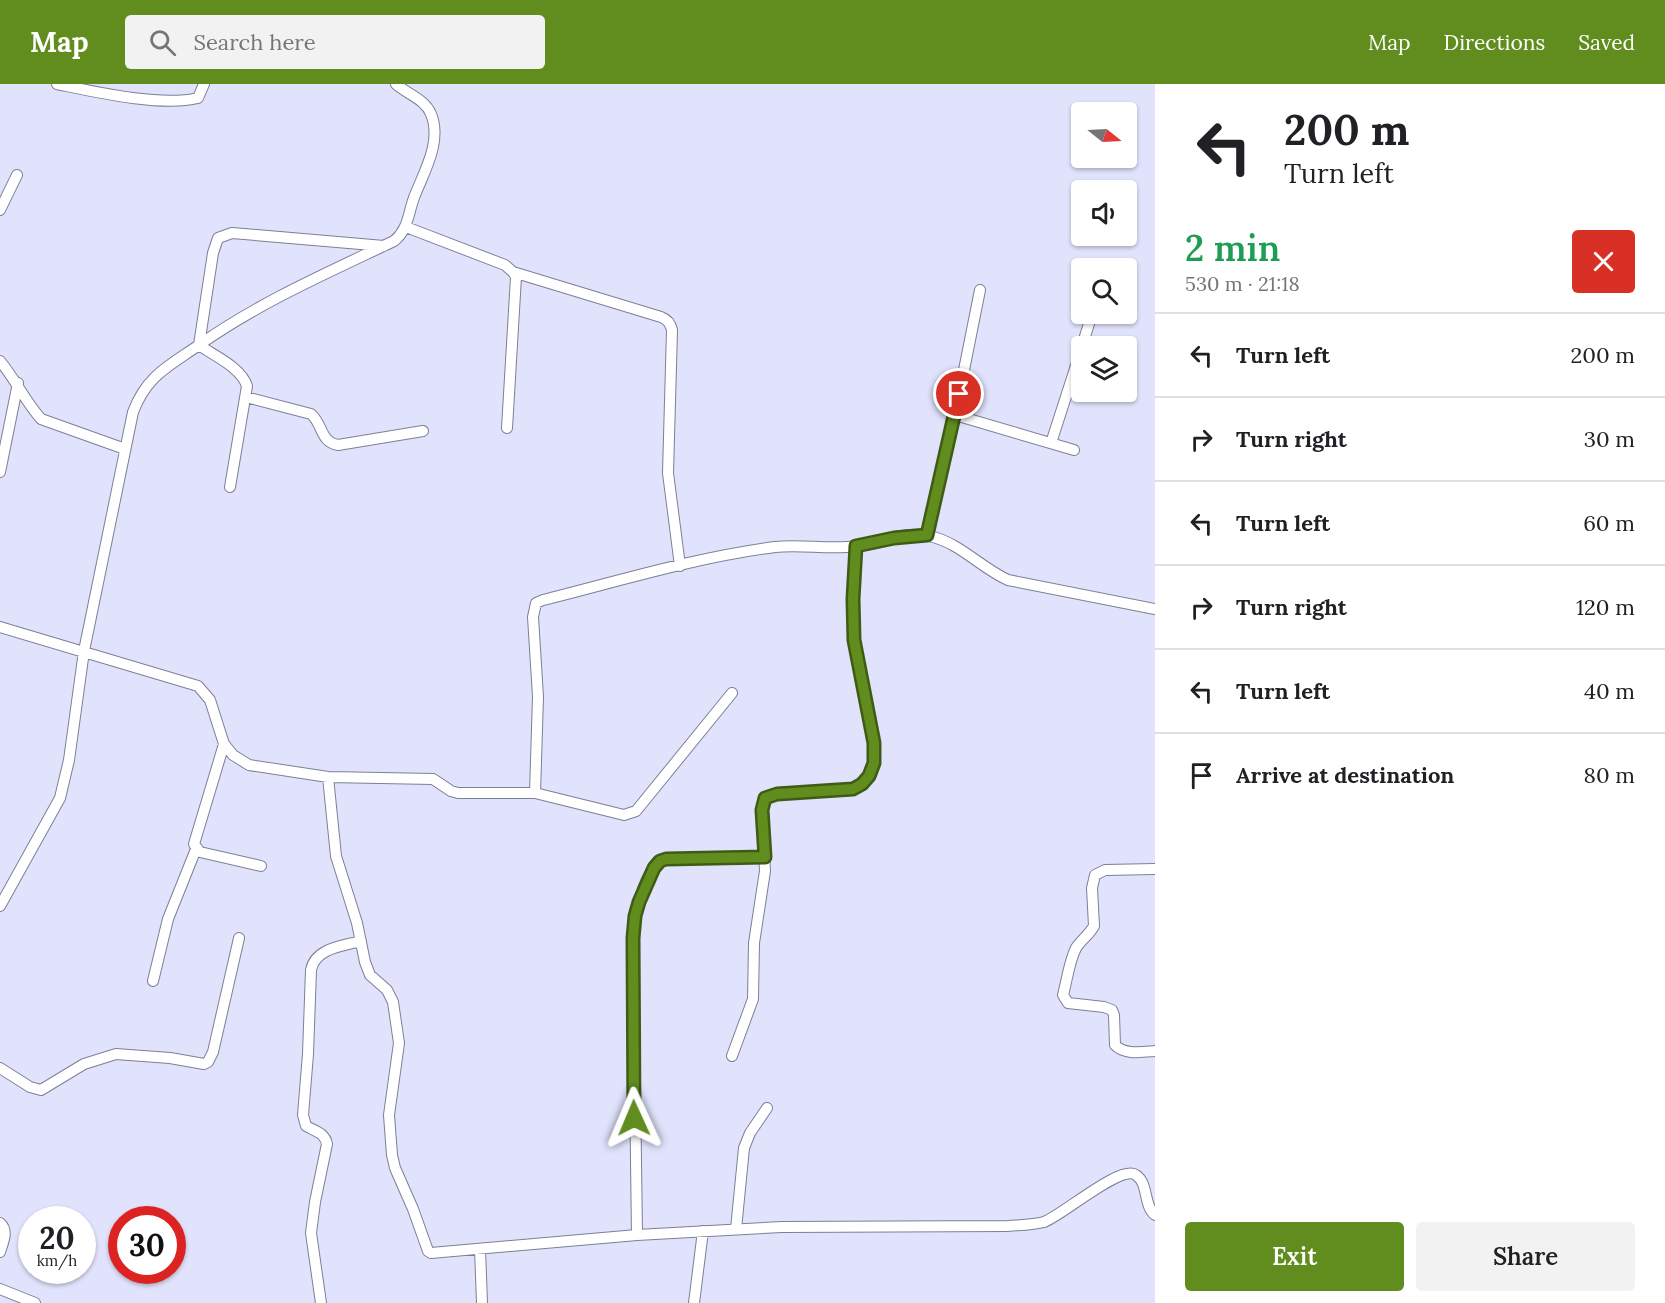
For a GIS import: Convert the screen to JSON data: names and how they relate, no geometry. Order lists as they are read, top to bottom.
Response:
{
  "north": "right",
  "page": {
    "header": "Map",
    "search": "Search here",
    "nav": ["Map", "Directions", "Saved"],
    "turn": ["200 m", "Turn left"],
    "heading": ["2 min", "530 m · 21:18"],
    "list": [
      {
        "name": "Turn left",
        "value": "200 m"
      },
      {
        "name": "Turn right",
        "value": "30 m"
      },
      {
        "name": "Turn left",
        "value": "60 m"
      },
      {
        "name": "Turn right",
        "value": "120 m"
      },
      {
        "name": "Turn left",
        "value": "40 m"
      },
      {
        "name": "Arrive at destination",
        "value": "80 m"
      }
    ],
    "speed": "20 km/h",
    "limit": "30",
    "buttons": ["Exit", "Share"]
  }
}
